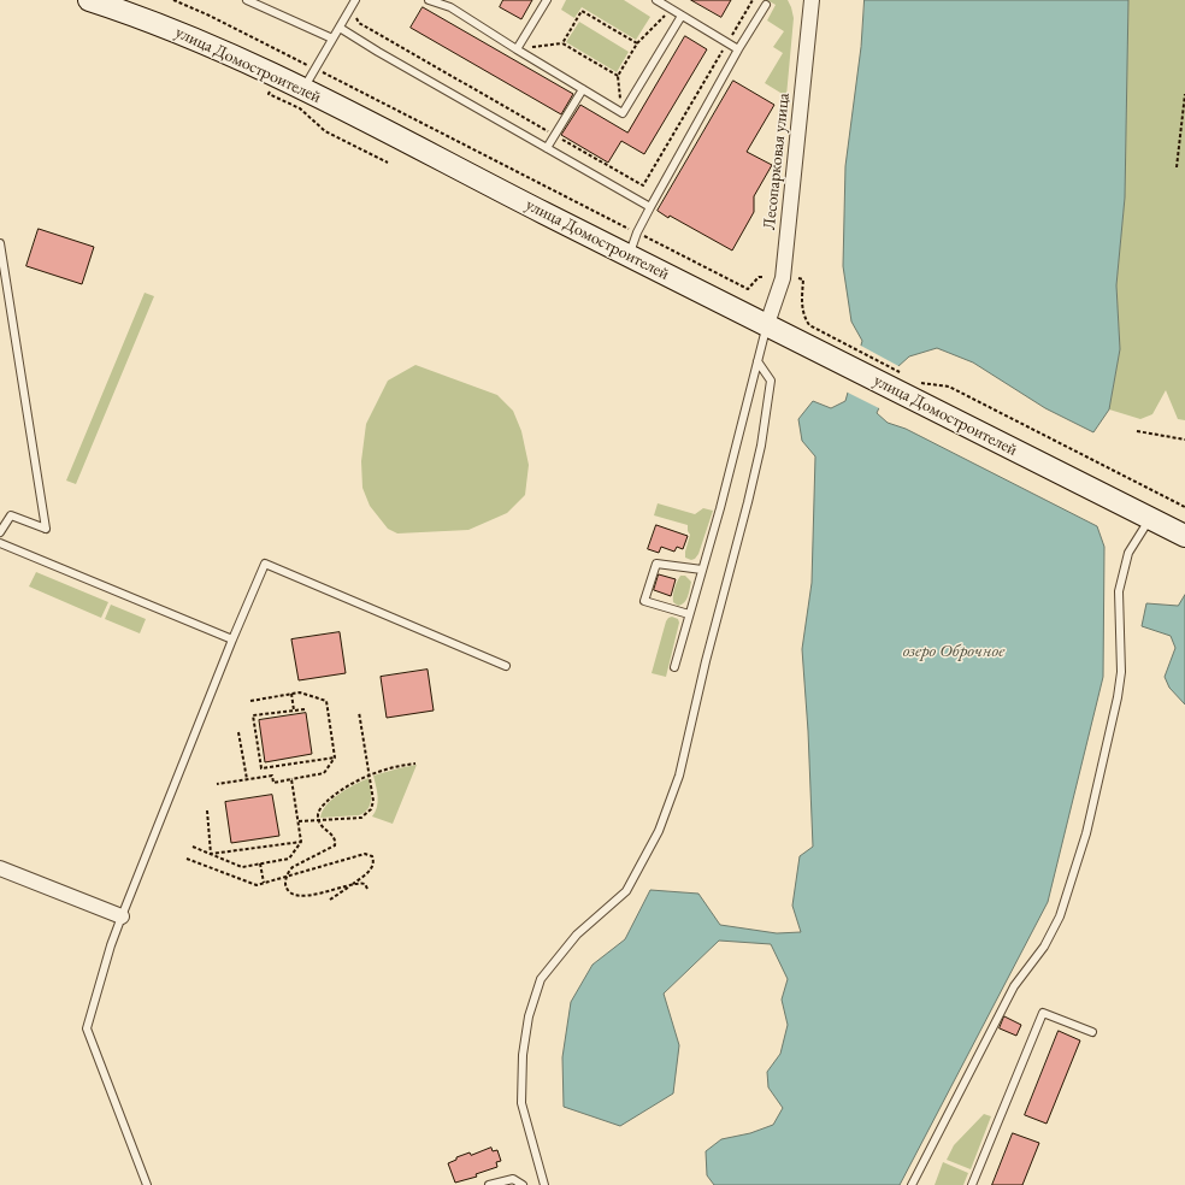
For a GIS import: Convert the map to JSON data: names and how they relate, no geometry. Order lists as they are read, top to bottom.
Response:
{
  "streets": {
    "main road": ["улица Домостроителей"],
    "street": ["Лесопарковая улица"]
  },
  "crossings": [
    ["улица Домостроителей", "Лесопарковая улица"]
  ],
  "water": ["озеро Оброчное"]
}
